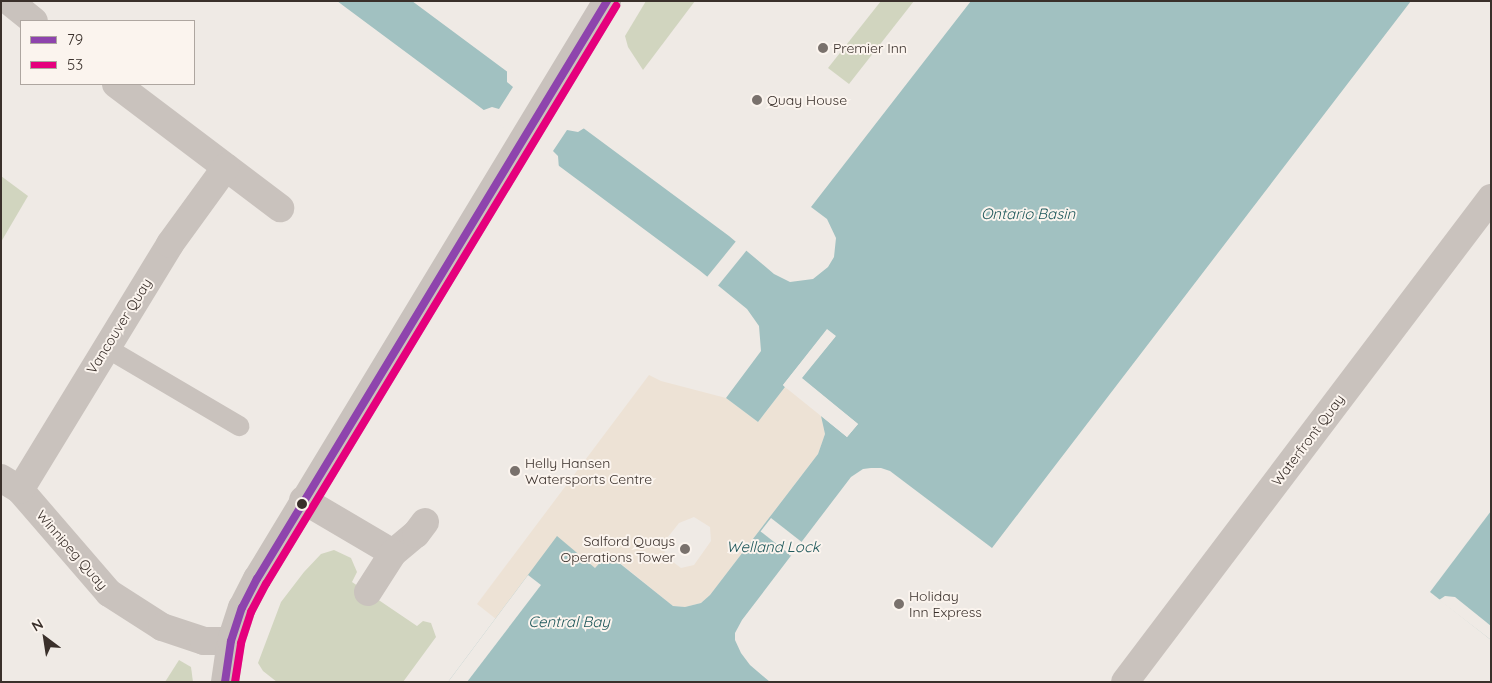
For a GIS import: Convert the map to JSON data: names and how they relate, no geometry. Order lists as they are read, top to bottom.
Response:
{
  "streets": {
    "street": ["Vancouver Quay", "Waterfront Quay", "Winnipeg Quay"]
  },
  "crossings": [
    ["Vancouver Quay", "Winnipeg Quay"]
  ],
  "water": ["Ontario Basin", "Welland Lock", "Central Bay"],
  "places": [
    "Premier Inn",
    "Quay House",
    "Helly Hansen Watersports Centre",
    "Salford Quays Operations Tower",
    "Holiday Inn Express"
  ],
  "lines": ["transit line 79", "transit line 53"],
  "legend": ["79", "53"],
  "north": "top left"
}
